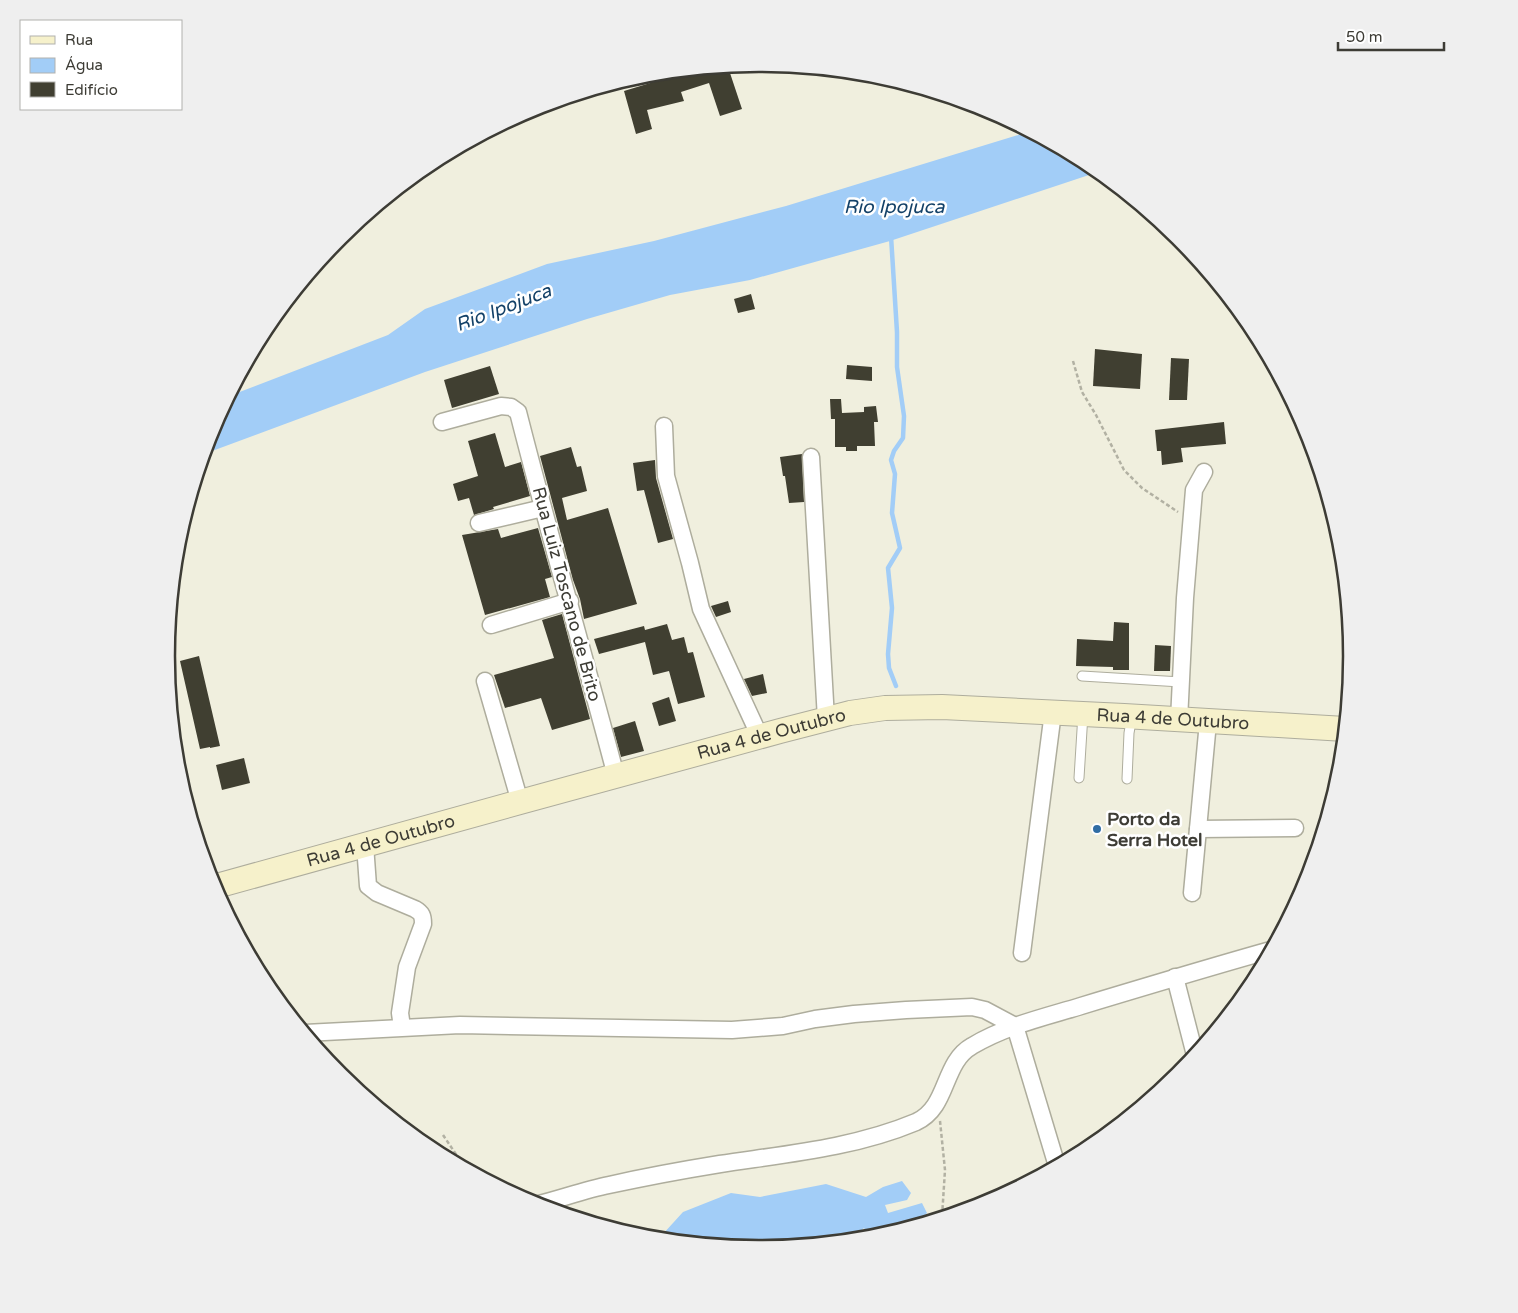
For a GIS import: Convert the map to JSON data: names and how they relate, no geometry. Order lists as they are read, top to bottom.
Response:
{
  "streets": {
    "main road": ["Rua 4 de Outubro"],
    "street": ["Rua Luiz Toscano de Brito"]
  },
  "crossings": [
    ["Rua Luiz Toscano de Brito", "Rua 4 de Outubro"]
  ],
  "water": ["Rio Ipojuca"],
  "places": ["Porto da Serra Hotel"],
  "legend": ["Rua", "Água", "Edifício"],
  "scale_bar": "50 m"
}
